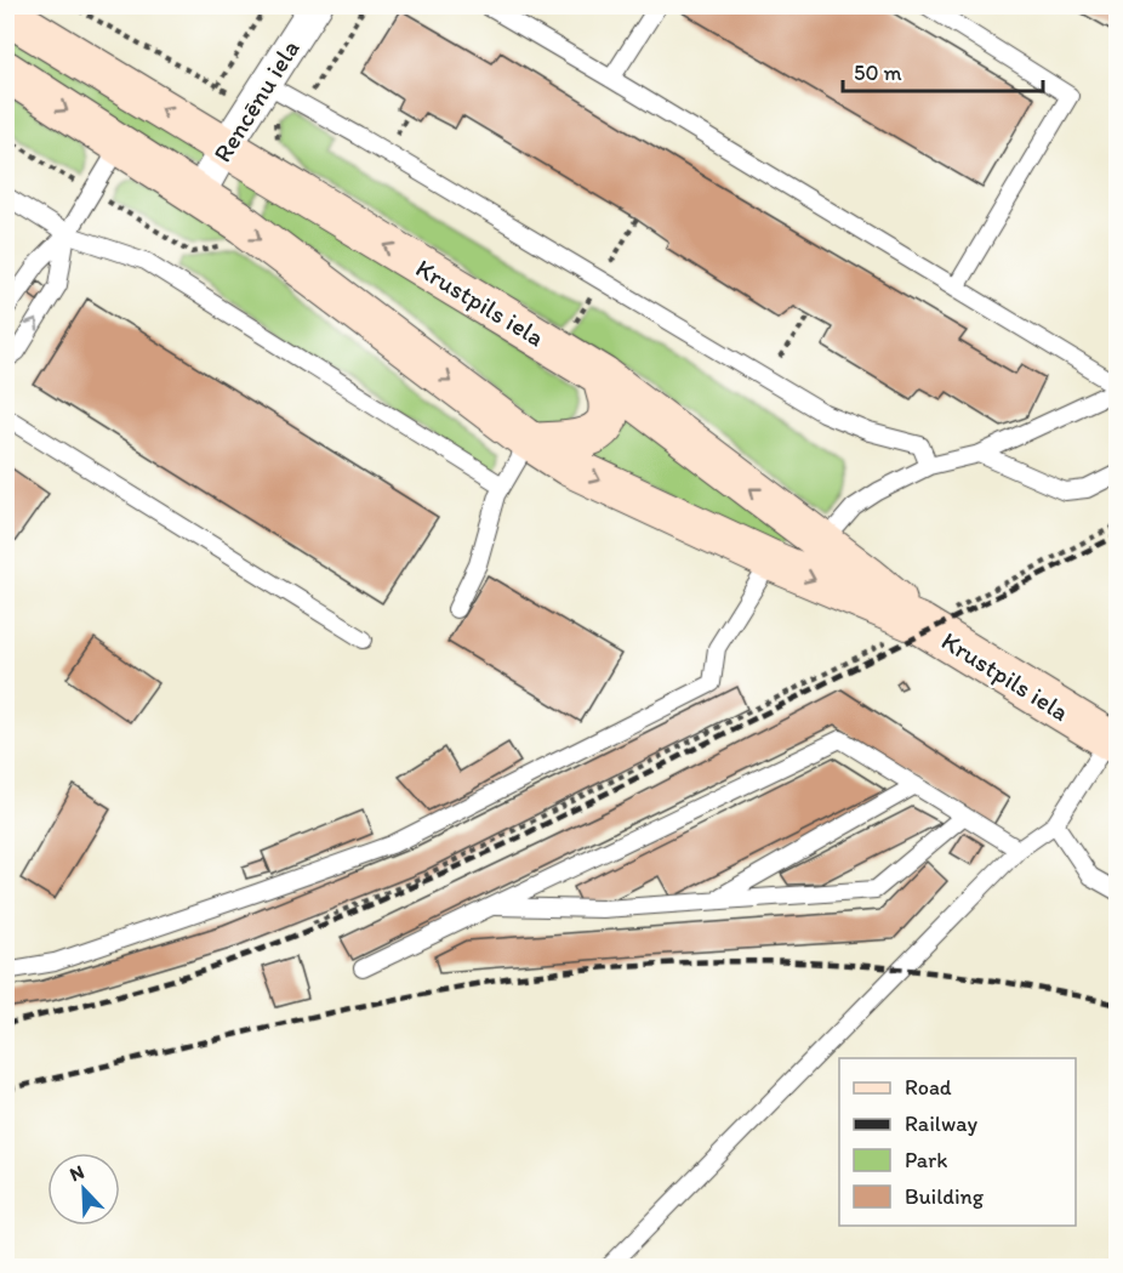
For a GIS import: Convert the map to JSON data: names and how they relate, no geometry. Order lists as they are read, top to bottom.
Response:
{
  "streets": {
    "main road": ["Krustpils iela"],
    "street": ["Rencēnu iela"]
  },
  "crossings": [
    ["Rencēnu iela", "Krustpils iela"]
  ],
  "legend": [
    "Road",
    "Railway",
    "Park",
    "Building"
  ],
  "scale_bar": "50 m",
  "north": "top left"
}
